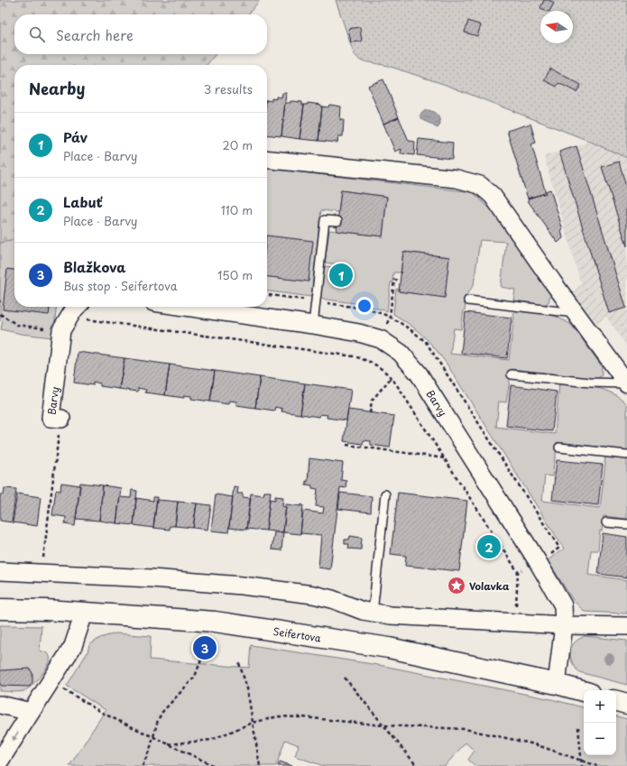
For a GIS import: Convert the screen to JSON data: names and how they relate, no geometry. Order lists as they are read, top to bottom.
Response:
{
  "streets": {
    "street": ["Barvy", "Seifertova"]
  },
  "crossings": [
    ["Barvy", "Seifertova"]
  ],
  "places": {
    "place": ["Volavka"]
  },
  "north": "left",
  "page": {
    "search": "Search here",
    "heading": ["Nearby", "3 results"],
    "list": [
      {
        "mark": "1",
        "name": "Páv",
        "note": "Place · Barvy",
        "value": "20 m"
      },
      {
        "mark": "2",
        "name": "Labuť",
        "note": "Place · Barvy",
        "value": "110 m"
      },
      {
        "mark": "3",
        "name": "Blažkova",
        "note": "Bus stop · Seifertova",
        "value": "150 m"
      }
    ],
    "pins": ["1", "2", "3"],
    "map_buttons": ["+", "−"]
  }
}
